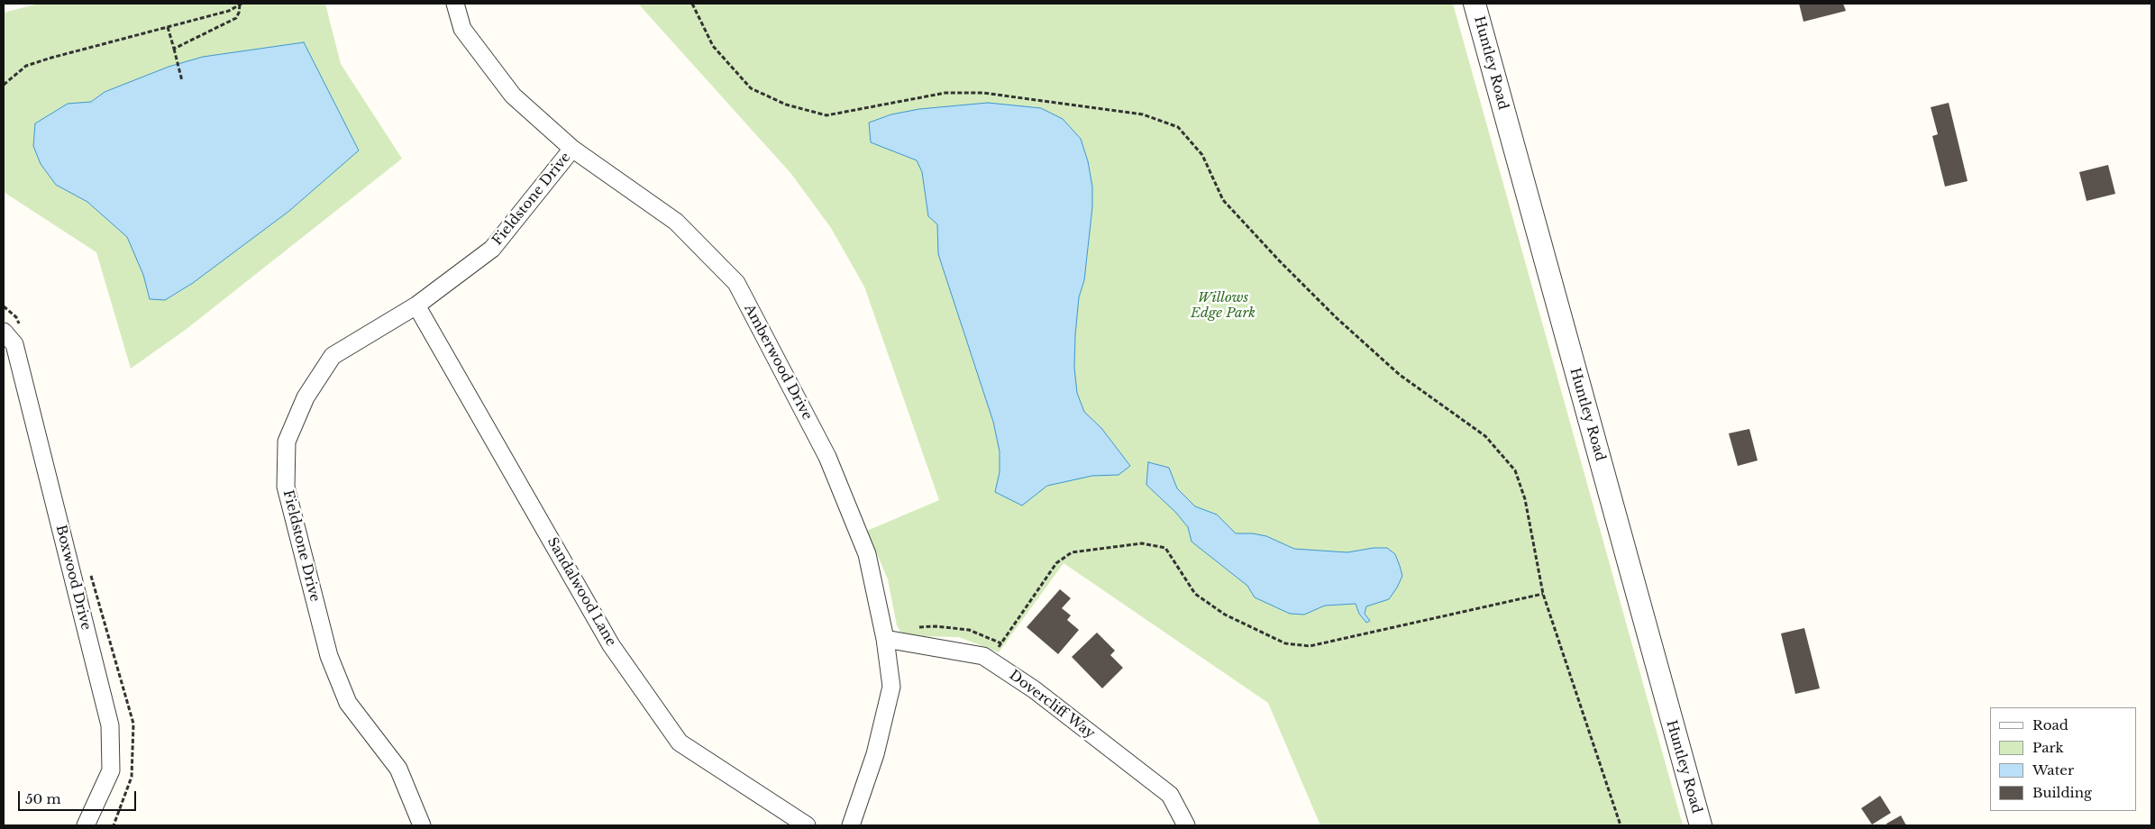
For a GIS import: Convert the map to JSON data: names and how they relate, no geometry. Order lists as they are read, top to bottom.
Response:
{
  "streets": {
    "street": [
      "Huntley Road",
      "Fieldstone Drive",
      "Amberwood Drive",
      "Boxwood Drive",
      "Sandalwood Lane",
      "Dovercliff Way"
    ]
  },
  "crossings": [
    ["Fieldstone Drive", "Amberwood Drive"],
    ["Fieldstone Drive", "Sandalwood Lane"],
    ["Amberwood Drive", "Dovercliff Way"]
  ],
  "parks": ["Willows Edge Park"],
  "legend": [
    "Road",
    "Park",
    "Water",
    "Building"
  ],
  "scale_bar": "50 m"
}
